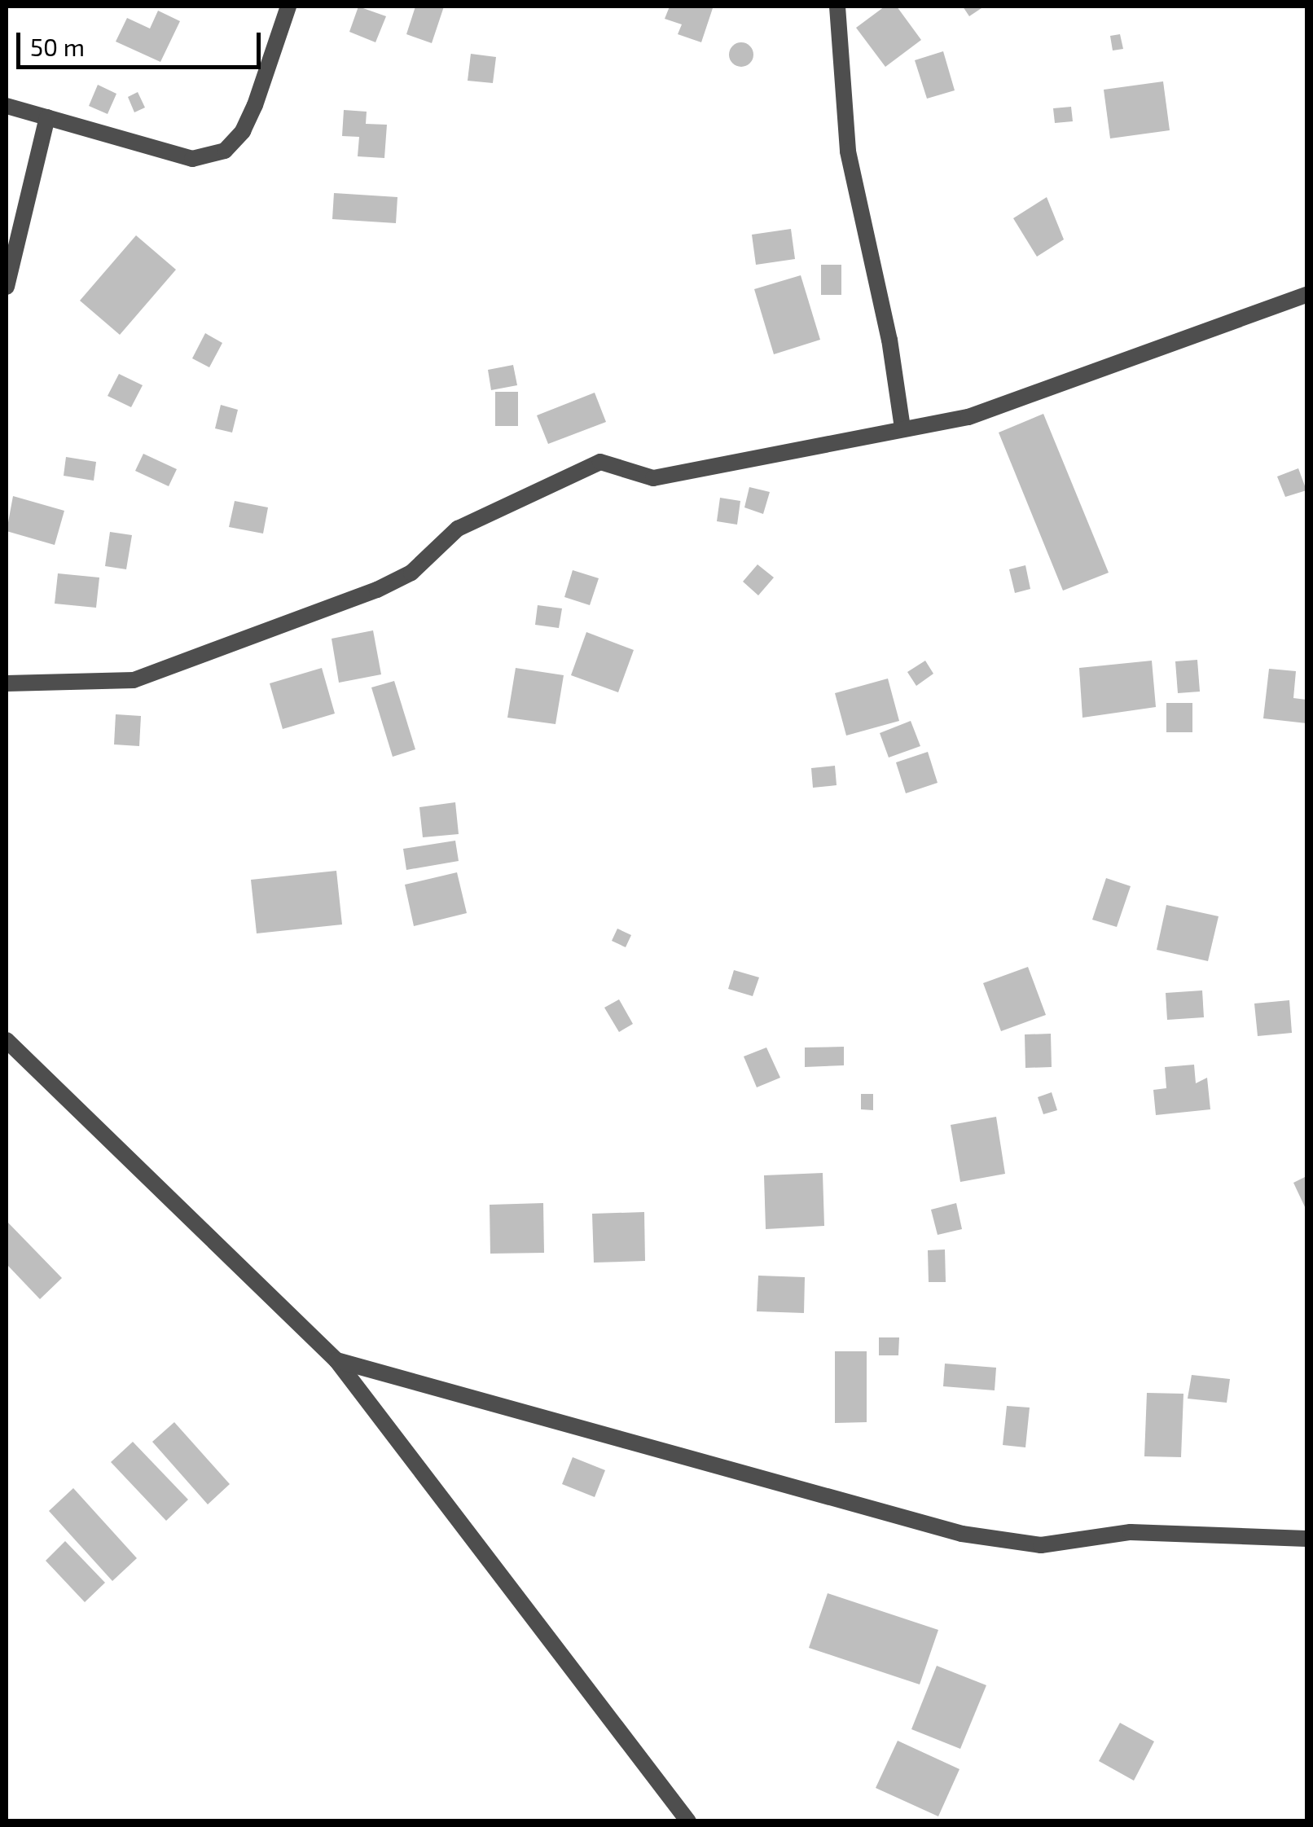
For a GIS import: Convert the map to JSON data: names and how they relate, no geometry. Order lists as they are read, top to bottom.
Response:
{
  "scale_bar": "50 m"
}
